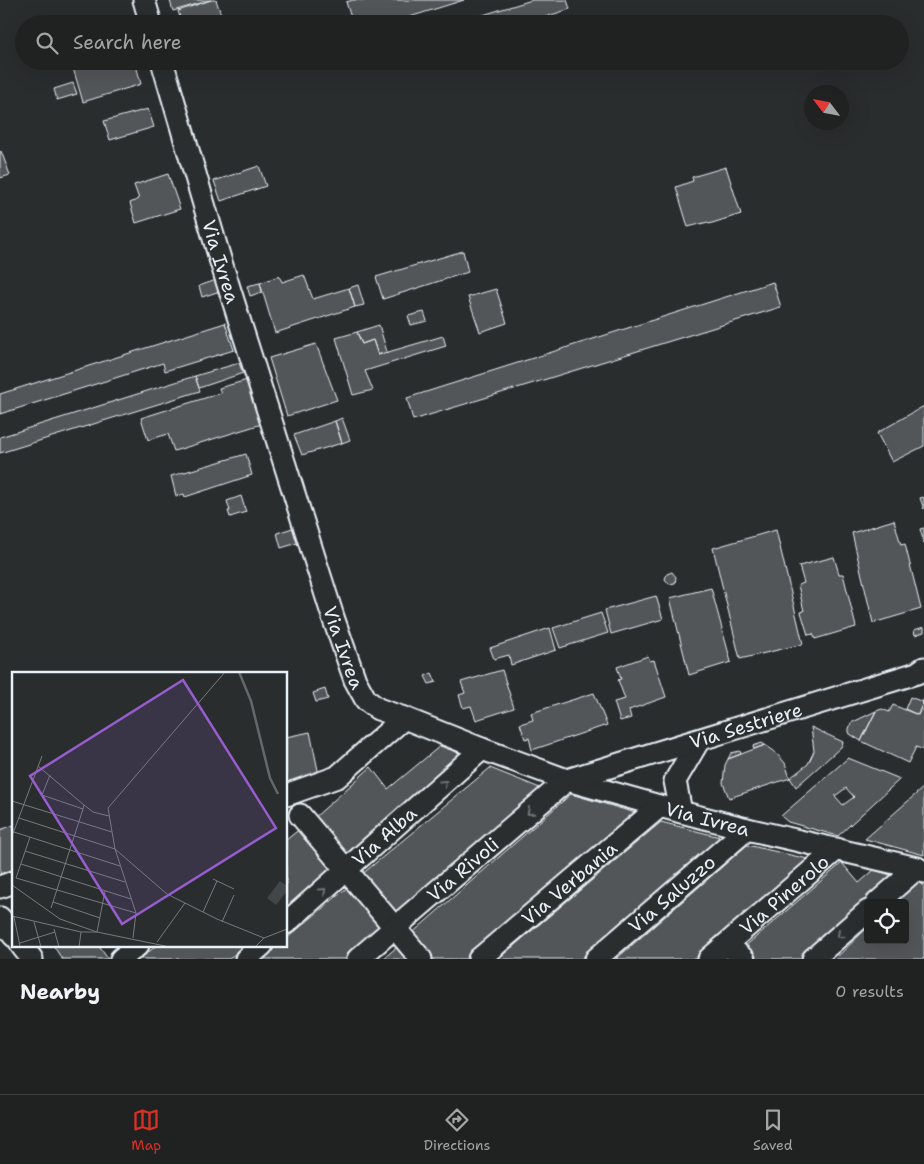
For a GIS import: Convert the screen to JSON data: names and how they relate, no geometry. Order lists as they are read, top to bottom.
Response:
{
  "streets": {
    "street": [
      "Via Ivrea",
      "Via Sestriere",
      "Via Alba",
      "Via Rivoli",
      "Via Verbania",
      "Via Saluzzo",
      "Via Pinerolo"
    ]
  },
  "crossings": [
    ["Via Ivrea", "Via Sestriere"],
    ["Via Ivrea", "Via Alba"],
    ["Via Ivrea", "Via Rivoli"],
    ["Via Ivrea", "Via Verbania"],
    ["Via Ivrea", "Via Saluzzo"],
    ["Via Ivrea", "Via Pinerolo"],
    ["Via Sestriere", "Via Rivoli"]
  ],
  "north": "top left",
  "page": {
    "search": "Search here",
    "heading": ["Nearby", "0 results"],
    "nav": ["Map", "Directions", "Saved"]
  }
}
